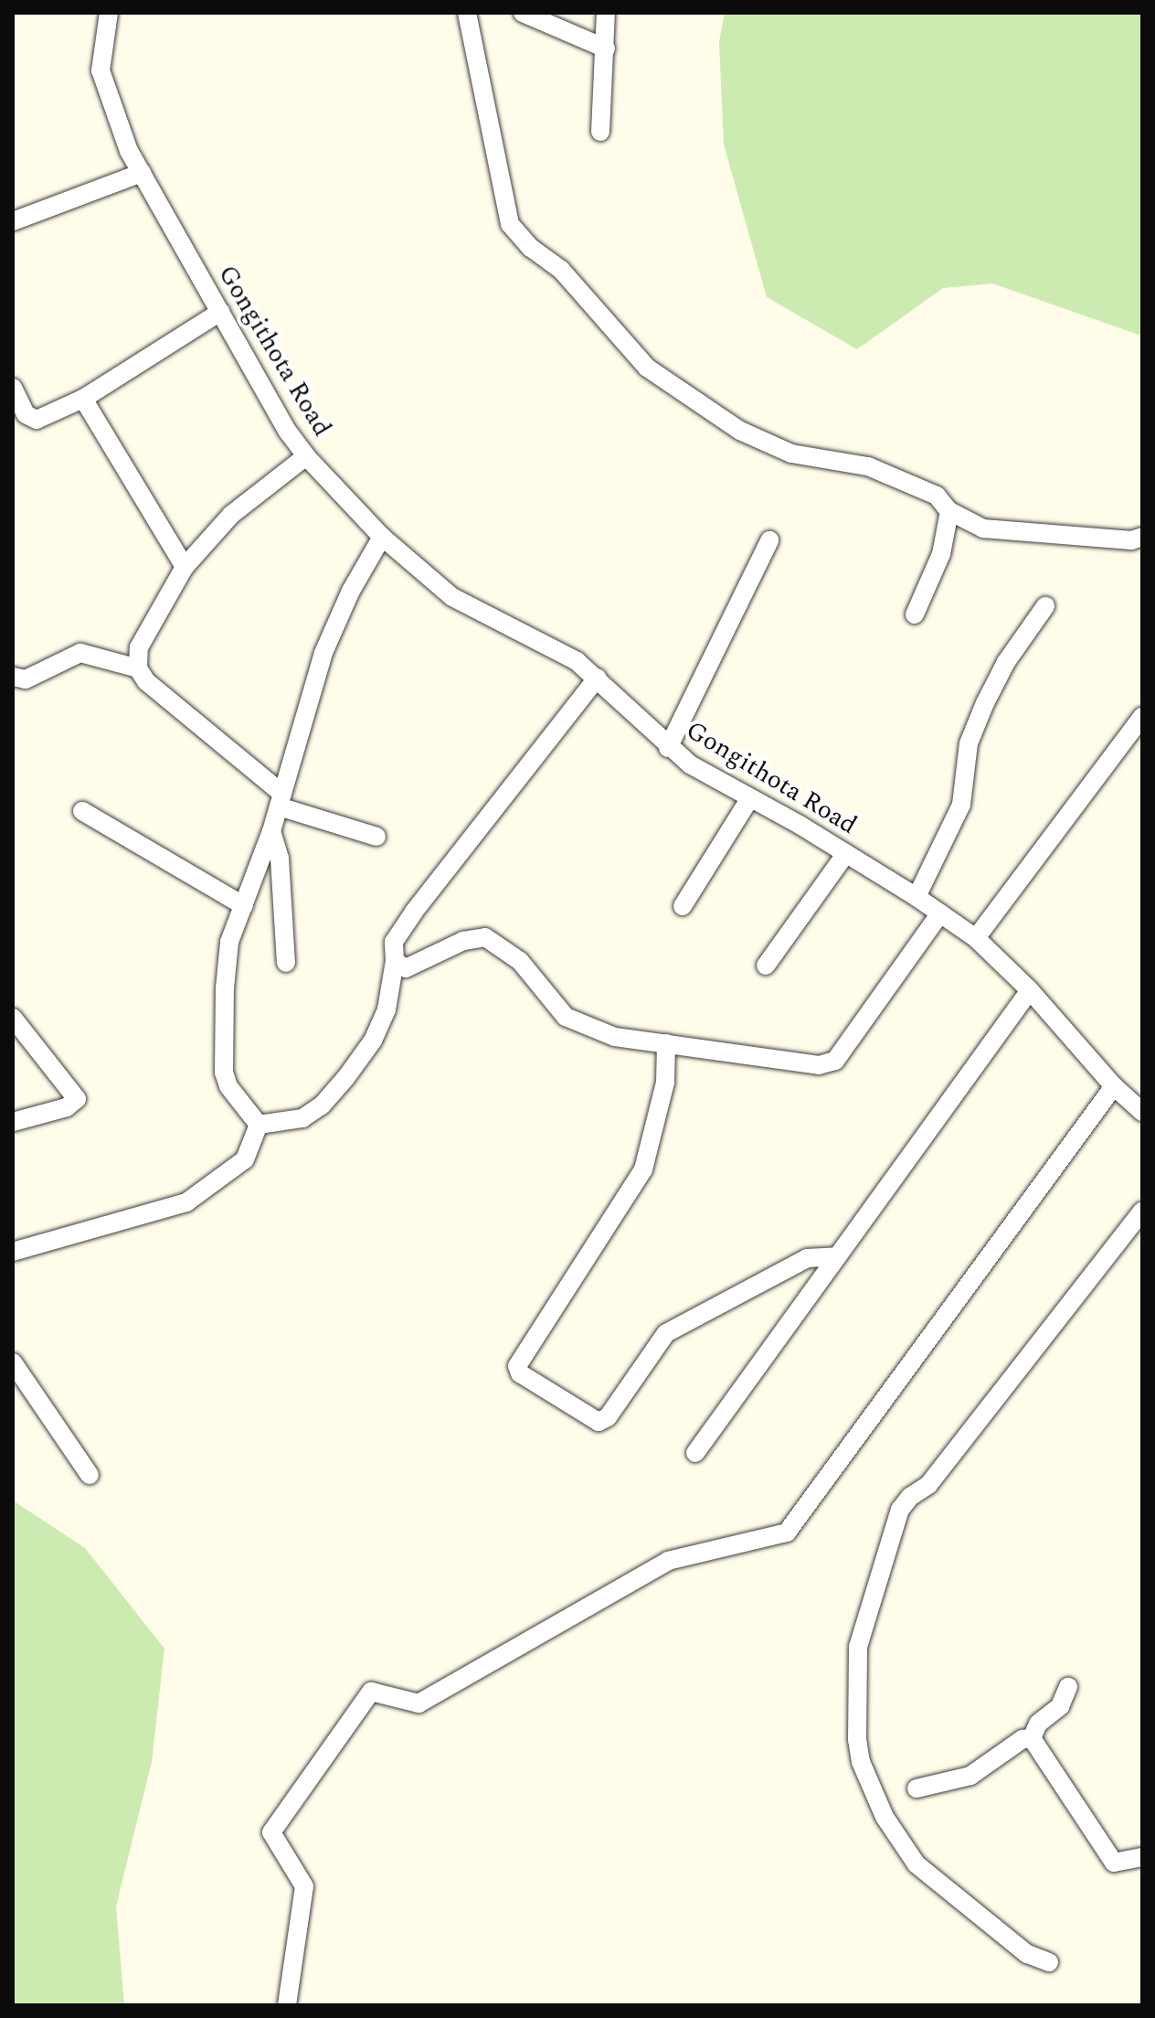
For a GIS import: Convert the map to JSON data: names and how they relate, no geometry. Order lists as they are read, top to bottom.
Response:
{
  "streets": {
    "street": ["Gongithota Road"]
  }
}
